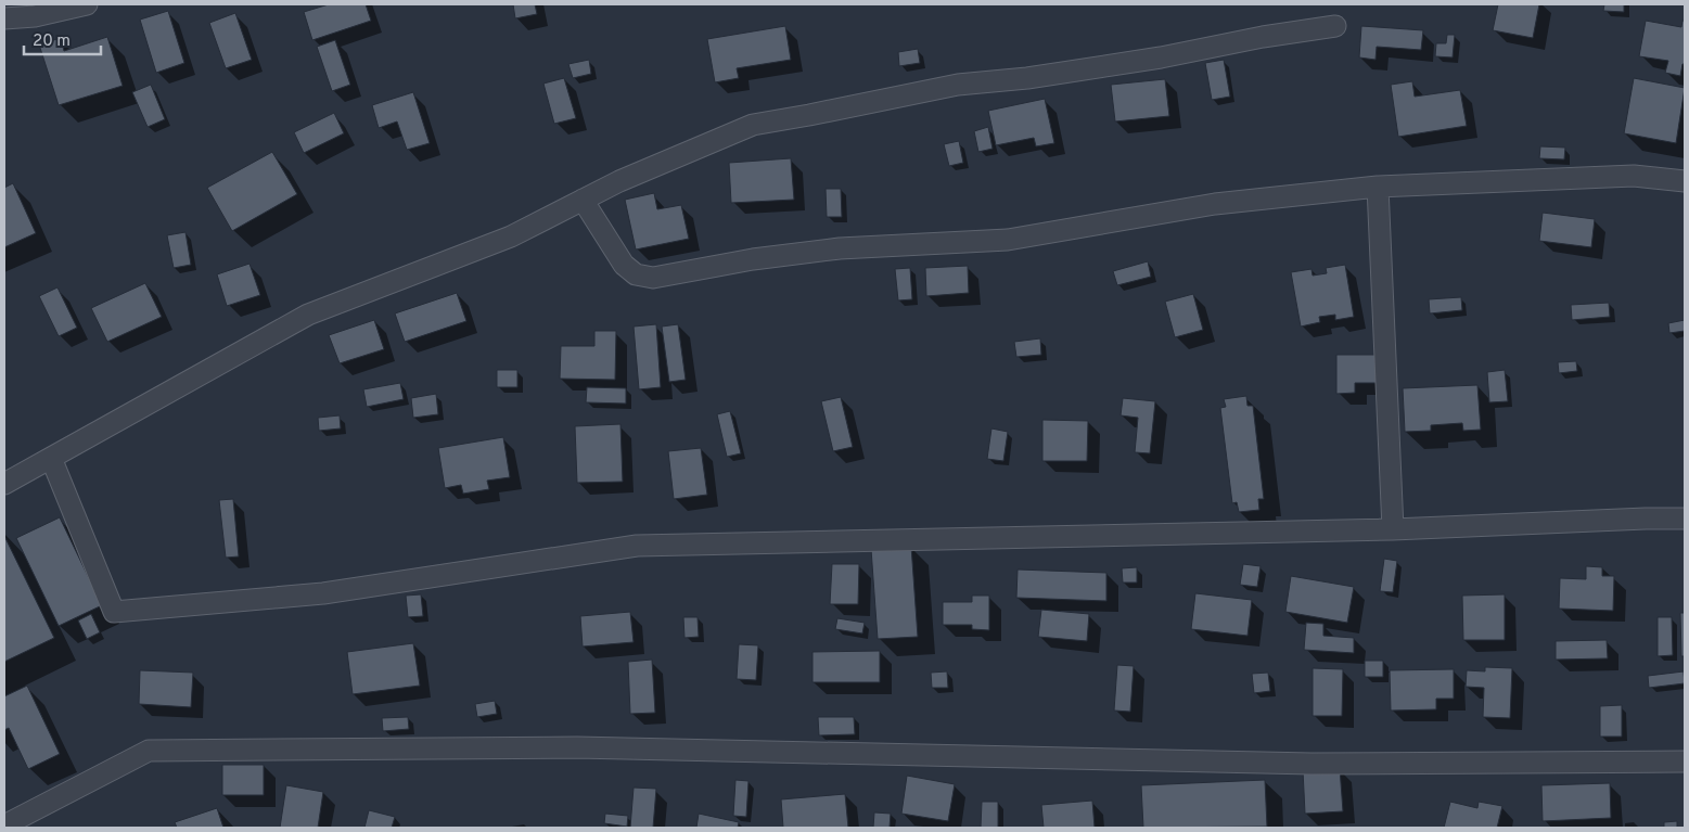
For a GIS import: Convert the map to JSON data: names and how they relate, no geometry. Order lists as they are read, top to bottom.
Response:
{
  "scale_bar": "20 m"
}
